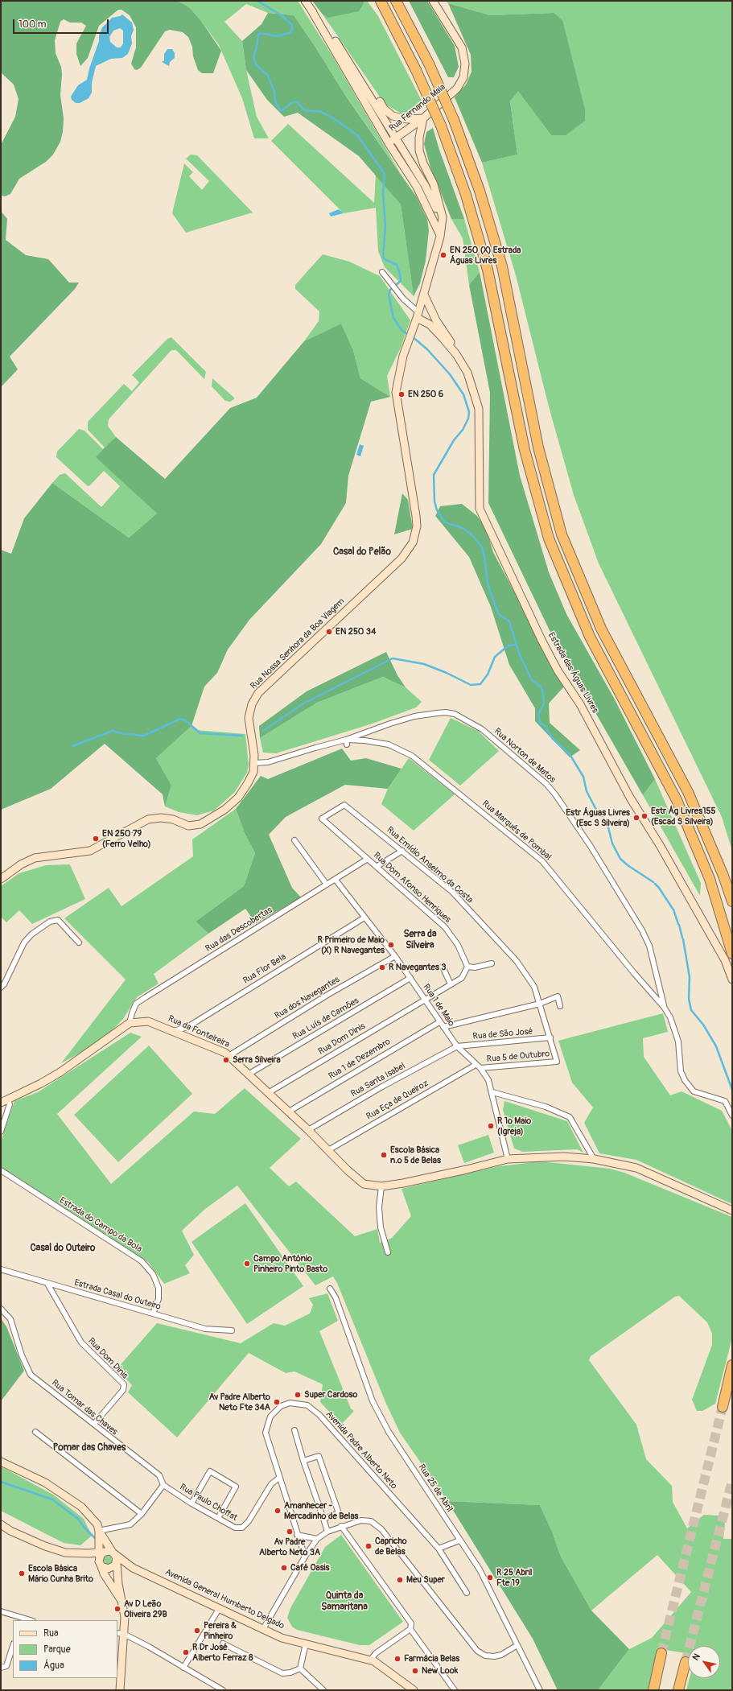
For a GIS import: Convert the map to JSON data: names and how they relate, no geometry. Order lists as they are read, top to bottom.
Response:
{
  "streets": {
    "street": [
      "Rua Fernando Maia",
      "Rua Nossa Senhora da Boa Viagem",
      "Estrada das Águas Livres",
      "Rua Norton de Matos",
      "Rua Marquês de Pombal",
      "Rua Emídio Anselmo da Costa",
      "Rua Dom Afonso Henriques",
      "Rua das Descobertas",
      "Rua Flor Bela",
      "Rua dos Navegantes",
      "Rua 1 de Maio",
      "Rua Luís de Camões",
      "Rua da Fonteireira",
      "Rua de São José",
      "Rua Dom Dinis",
      "Rua 5 de Outubro",
      "Rua 1 de Dezembro",
      "Rua Santa Isabel",
      "Rua Eça de Queiroz",
      "Estrada do Campo da Bola",
      "Estrada Casal do Outeiro",
      "Rua Tomar das Chaves",
      "Avenida Padre Alberto Neto",
      "Rua 25 de Abril",
      "Rua Paulo Choffat",
      "Avenida General Humberto Delgado"
    ]
  },
  "crossings": [
    ["Rua Nossa Senhora da Boa Viagem", "Estrada das Águas Livres"],
    ["Rua Nossa Senhora da Boa Viagem", "Rua Marquês de Pombal"],
    ["Rua Norton de Matos", "Rua Marquês de Pombal"],
    ["Rua Emídio Anselmo da Costa", "Rua Dom Afonso Henriques"],
    ["Rua Emídio Anselmo da Costa", "Rua de São José"],
    ["Rua Emídio Anselmo da Costa", "Rua 5 de Outubro"],
    ["Rua Dom Afonso Henriques", "Rua das Descobertas"],
    ["Rua das Descobertas", "Rua 1 de Maio"],
    ["Rua das Descobertas", "Rua da Fonteireira"],
    ["Rua Flor Bela", "Rua 1 de Maio"],
    ["Rua Flor Bela", "Rua da Fonteireira"],
    ["Rua dos Navegantes", "Rua 1 de Maio"],
    ["Rua dos Navegantes", "Rua da Fonteireira"],
    ["Rua 1 de Maio", "Rua Luís de Camões"],
    ["Rua 1 de Maio", "Rua da Fonteireira"],
    ["Rua 1 de Maio", "Rua de São José"],
    ["Rua 1 de Maio", "Rua Dom Dinis"],
    ["Rua 1 de Maio", "Rua 5 de Outubro"],
    ["Rua 1 de Maio", "Rua 1 de Dezembro"],
    ["Rua 1 de Maio", "Rua Santa Isabel"],
    ["Rua 1 de Maio", "Rua Eça de Queiroz"],
    ["Rua Luís de Camões", "Rua da Fonteireira"],
    ["Rua da Fonteireira", "Rua Dom Dinis"],
    ["Rua da Fonteireira", "Rua 1 de Dezembro"],
    ["Rua da Fonteireira", "Rua Santa Isabel"],
    ["Rua da Fonteireira", "Rua Eça de Queiroz"],
    ["Rua de São José", "Rua Santa Isabel"],
    ["Rua Dom Dinis", "Estrada Casal do Outeiro"],
    ["Rua Dom Dinis", "Rua Tomar das Chaves"],
    ["Rua 5 de Outubro", "Rua Eça de Queiroz"],
    ["Estrada do Campo da Bola", "Estrada Casal do Outeiro"],
    ["Rua Tomar das Chaves", "Rua Paulo Choffat"],
    ["Avenida Padre Alberto Neto", "Rua Paulo Choffat"]
  ],
  "districts": [
    "Casal do Pelão",
    "Serra da Silveira",
    "Casal do Outeiro",
    "Pomar das Chaves",
    "Quinta da Samaritana"
  ],
  "places": [
    "EN 250 (X) Estrada Águas Livres",
    "EN 250 6",
    "EN 250 34",
    "Estr Ág Livres155 (Escad S Silveira)",
    "Estr Águas Livres (Esc S Silveira)",
    "EN 250 79 (Ferro Velho)",
    "R Primeiro de Maio (X) R Navegantes",
    "R Navegantes 3",
    "Serra Silveira",
    "R 1º Maio (Igreja)",
    "Escola Básica n.º 5 de Belas",
    "Campo António Pinheiro Pinto Basto",
    "Super Cardoso",
    "Av Padre Alberto Neto Fte 34A",
    "Amanhecer - Mercadinho de Belas",
    "Av Padre Alberto Neto 3A",
    "Capricho de Belas",
    "Café Oasis",
    "Escola Básica Mário Cunha Brito",
    "R 25 Abril Fte 19",
    "Meu Super",
    "Av D Leão Oliveira 29B",
    "Pereira & Pinheiro",
    "R Dr José Alberto Ferraz 8",
    "Farmácia Belas",
    "New Look"
  ],
  "legend": ["Rua", "Parque", "Água"],
  "scale_bar": "100 m",
  "north": "top left"
}
